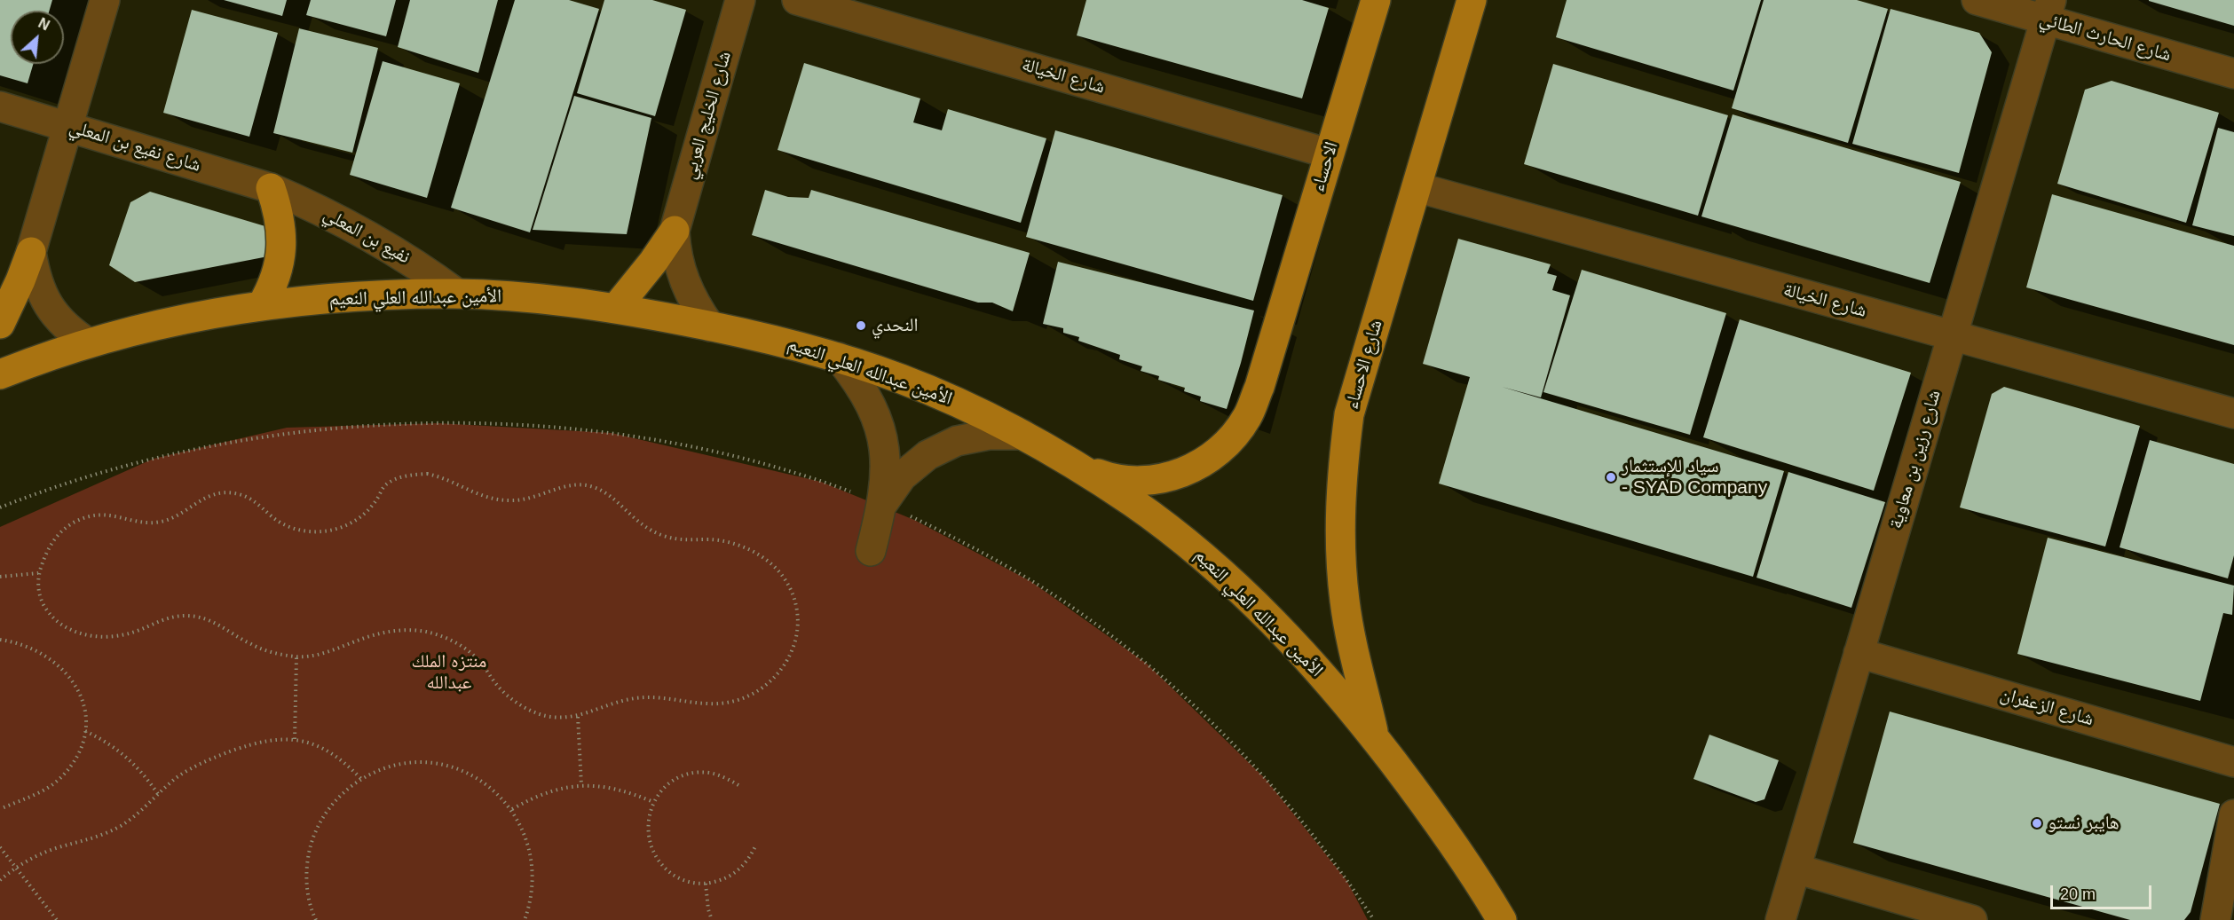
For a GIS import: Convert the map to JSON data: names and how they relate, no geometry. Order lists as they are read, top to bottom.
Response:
{
  "streets": {
    "main road": ["الاحساء", "الأمين عبدالله العلي النعيم", "شارع الاحساء"],
    "street": [
      "شارع الحارث الطائي",
      "شارع الخيالة",
      "شارع الخليج العربي",
      "شارع نفيع بن المعلي",
      "نفيع بن المعلي",
      "شارع رزين بن معاوية",
      "شارع الزعفران"
    ]
  },
  "crossings": [
    ["شارع الحارث الطائي", "شارع رزين بن معاوية"],
    ["شارع الخيالة", "الاحساء"],
    ["شارع الخيالة", "شارع الاحساء"],
    ["شارع الخيالة", "شارع رزين بن معاوية"],
    ["شارع نفيع بن المعلي", "نفيع بن المعلي"],
    ["الاحساء", "الأمين عبدالله العلي النعيم"],
    ["نفيع بن المعلي", "الأمين عبدالله العلي النعيم"],
    ["الأمين عبدالله العلي النعيم", "شارع الاحساء"],
    ["شارع رزين بن معاوية", "شارع الزعفران"]
  ],
  "parks": ["منتزه الملك عبدالله"],
  "places": ["النحدي", "سياد للإستثمار - SYAD Company", "هايبر نستو"],
  "scale_bar": "20 m",
  "north": "top right"
}
